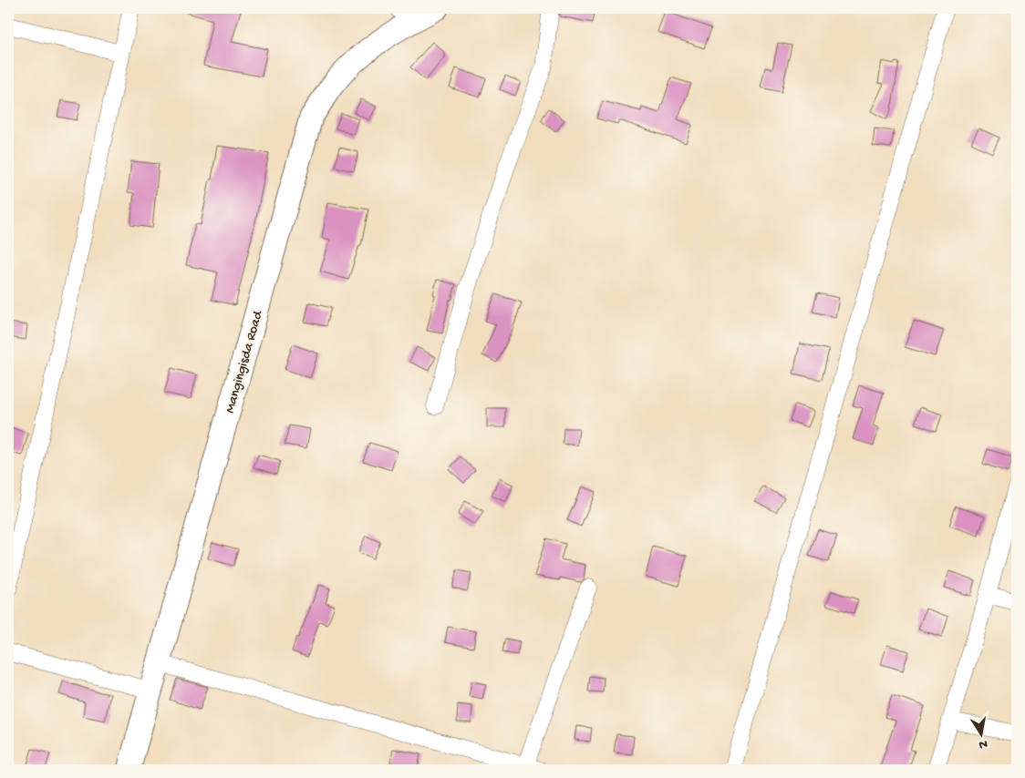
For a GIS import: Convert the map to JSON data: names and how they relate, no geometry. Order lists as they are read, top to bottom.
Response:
{
  "streets": {
    "street": ["Mangingisda Road"]
  },
  "north": "bottom"
}
